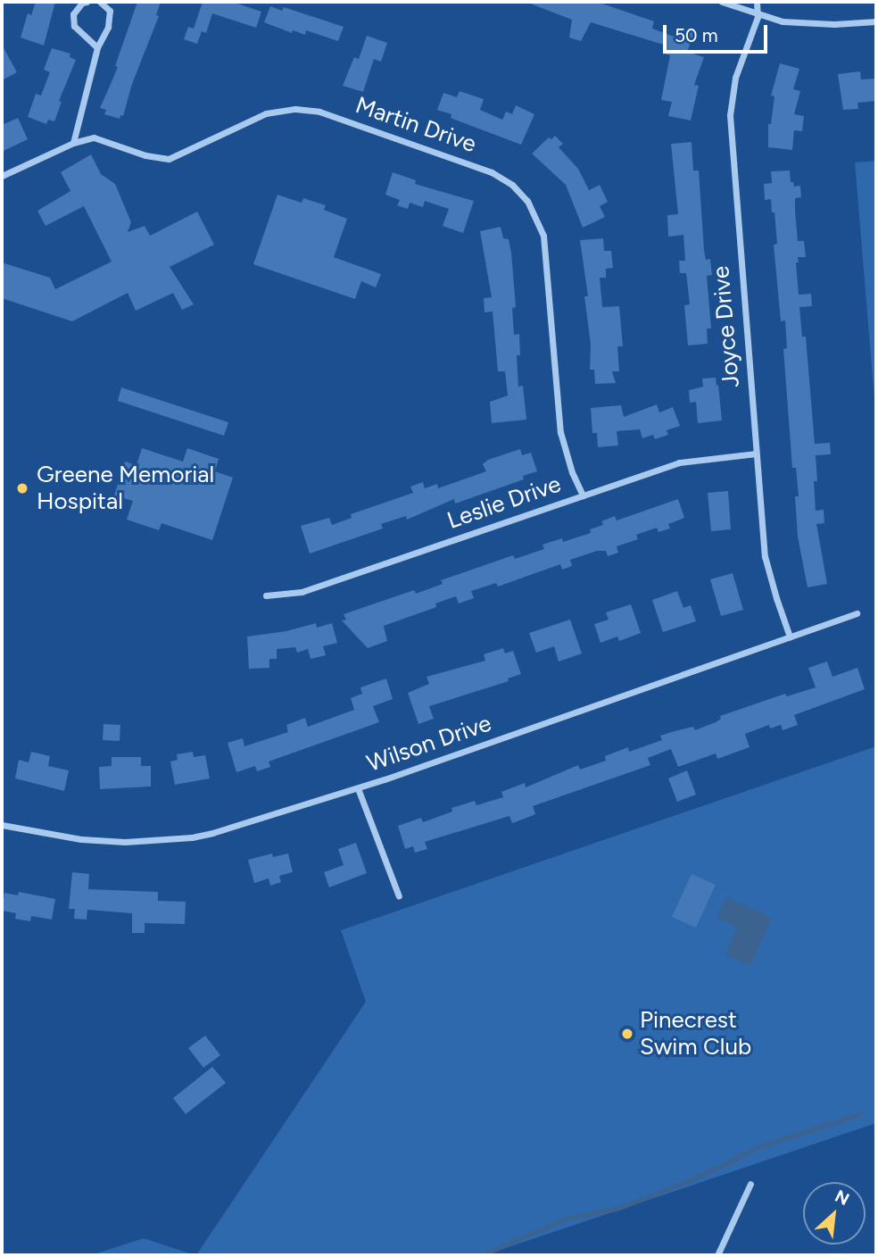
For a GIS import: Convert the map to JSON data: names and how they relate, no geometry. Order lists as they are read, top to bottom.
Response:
{
  "streets": {
    "street": [
      "Martin Drive",
      "Joyce Drive",
      "Leslie Drive",
      "Wilson Drive"
    ]
  },
  "crossings": [
    ["Martin Drive", "Leslie Drive"],
    ["Joyce Drive", "Leslie Drive"],
    ["Joyce Drive", "Wilson Drive"]
  ],
  "places": ["Greene Memorial Hospital", "Pinecrest Swim Club"],
  "scale_bar": "50 m",
  "north": "top right"
}
